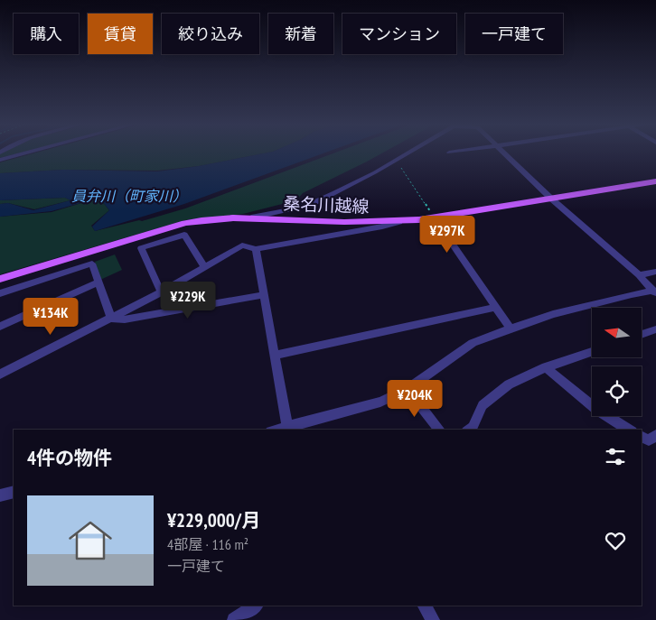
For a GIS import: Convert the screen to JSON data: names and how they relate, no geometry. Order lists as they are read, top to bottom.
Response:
{
  "streets": {
    "main road": ["桑名川越線"]
  },
  "water": ["員弁川（町家川）"],
  "north": "left",
  "page": {
    "chip": [
      "購入",
      "賃貸",
      "絞り込み",
      "新着",
      "マンション",
      "一戸建て"
    ],
    "price": [
      "¥297K",
      "¥229K",
      "¥134K",
      "¥204K"
    ],
    "heading": "4件の物件",
    "list": [
      {
        "name": "¥229,000/月",
        "note": "4部屋 · 116 m² · 一戸建て"
      }
    ]
  }
}
